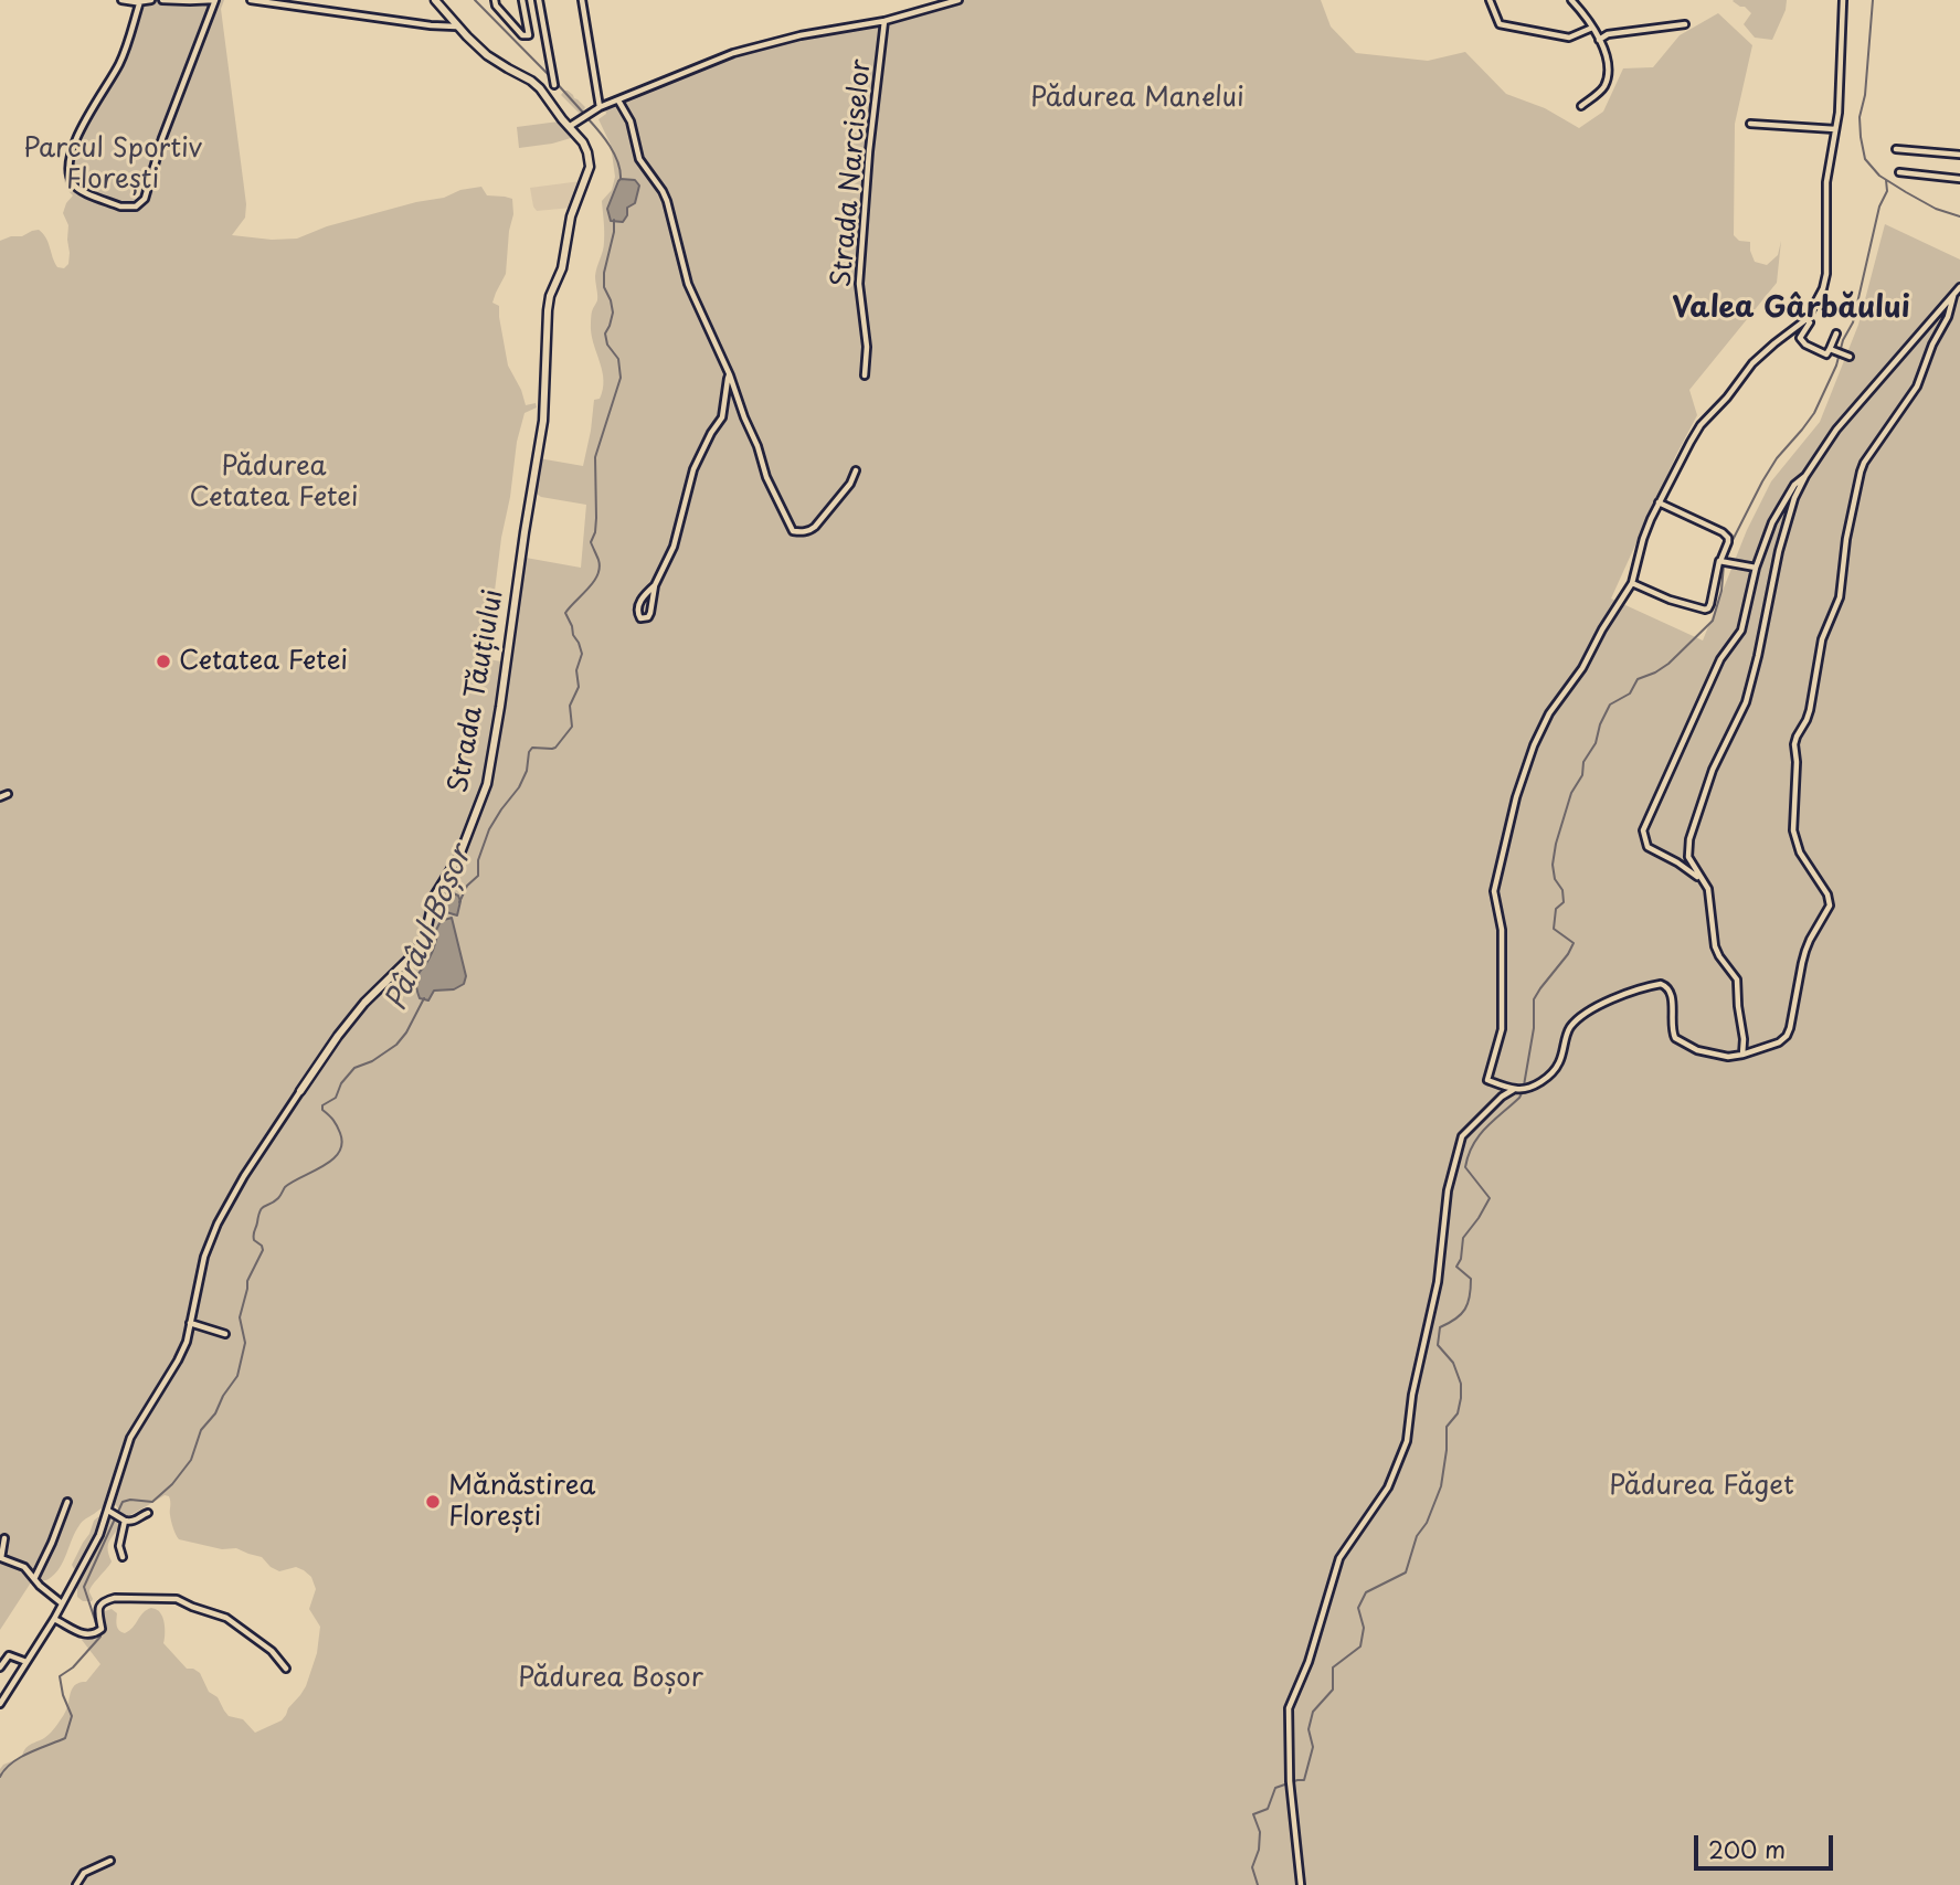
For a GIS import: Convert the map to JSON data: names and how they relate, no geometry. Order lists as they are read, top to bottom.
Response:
{
  "streets": {
    "main road": ["Strada Tăuțiului"],
    "street": ["Strada Narciselor"]
  },
  "districts": ["Valea Gârbăului"],
  "water": ["Pârâul Boșor"],
  "parks": [
    "Pădurea Manelui",
    "Parcul Sportiv Florești",
    "Pădurea Cetatea Fetei",
    "Pădurea Făget",
    "Pădurea Boșor"
  ],
  "places": ["Cetatea Fetei", "Mănăstirea Florești"],
  "scale_bar": "200 m"
}
